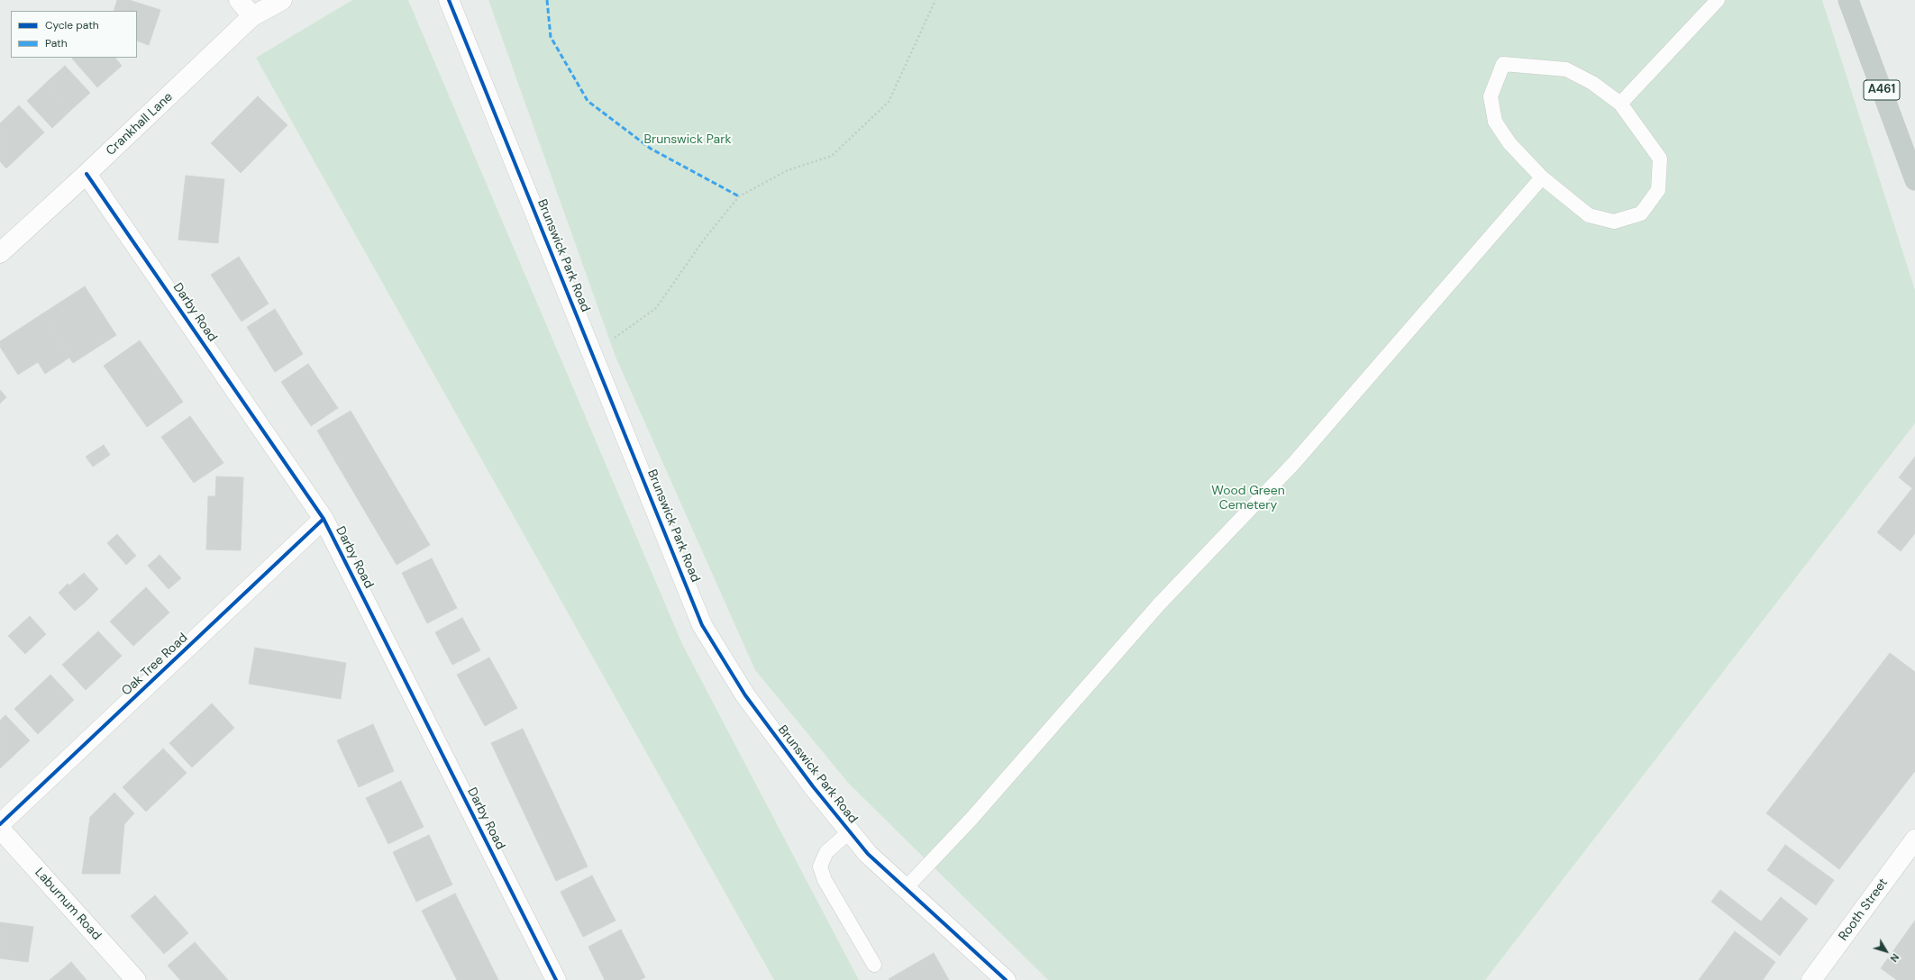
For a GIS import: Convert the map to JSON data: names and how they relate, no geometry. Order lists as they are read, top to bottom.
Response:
{
  "streets": {
    "highway": ["A461"],
    "street": [
      "Crankhall Lane",
      "Brunswick Park Road",
      "Darby Road",
      "Oak Tree Road",
      "Laburnum Road",
      "Rooth Street"
    ]
  },
  "crossings": [
    ["Crankhall Lane", "Darby Road"],
    ["Darby Road", "Oak Tree Road"]
  ],
  "parks": ["Brunswick Park", "Wood Green Cemetery"],
  "legend": ["Cycle path", "Path"],
  "north": "bottom right"
}
